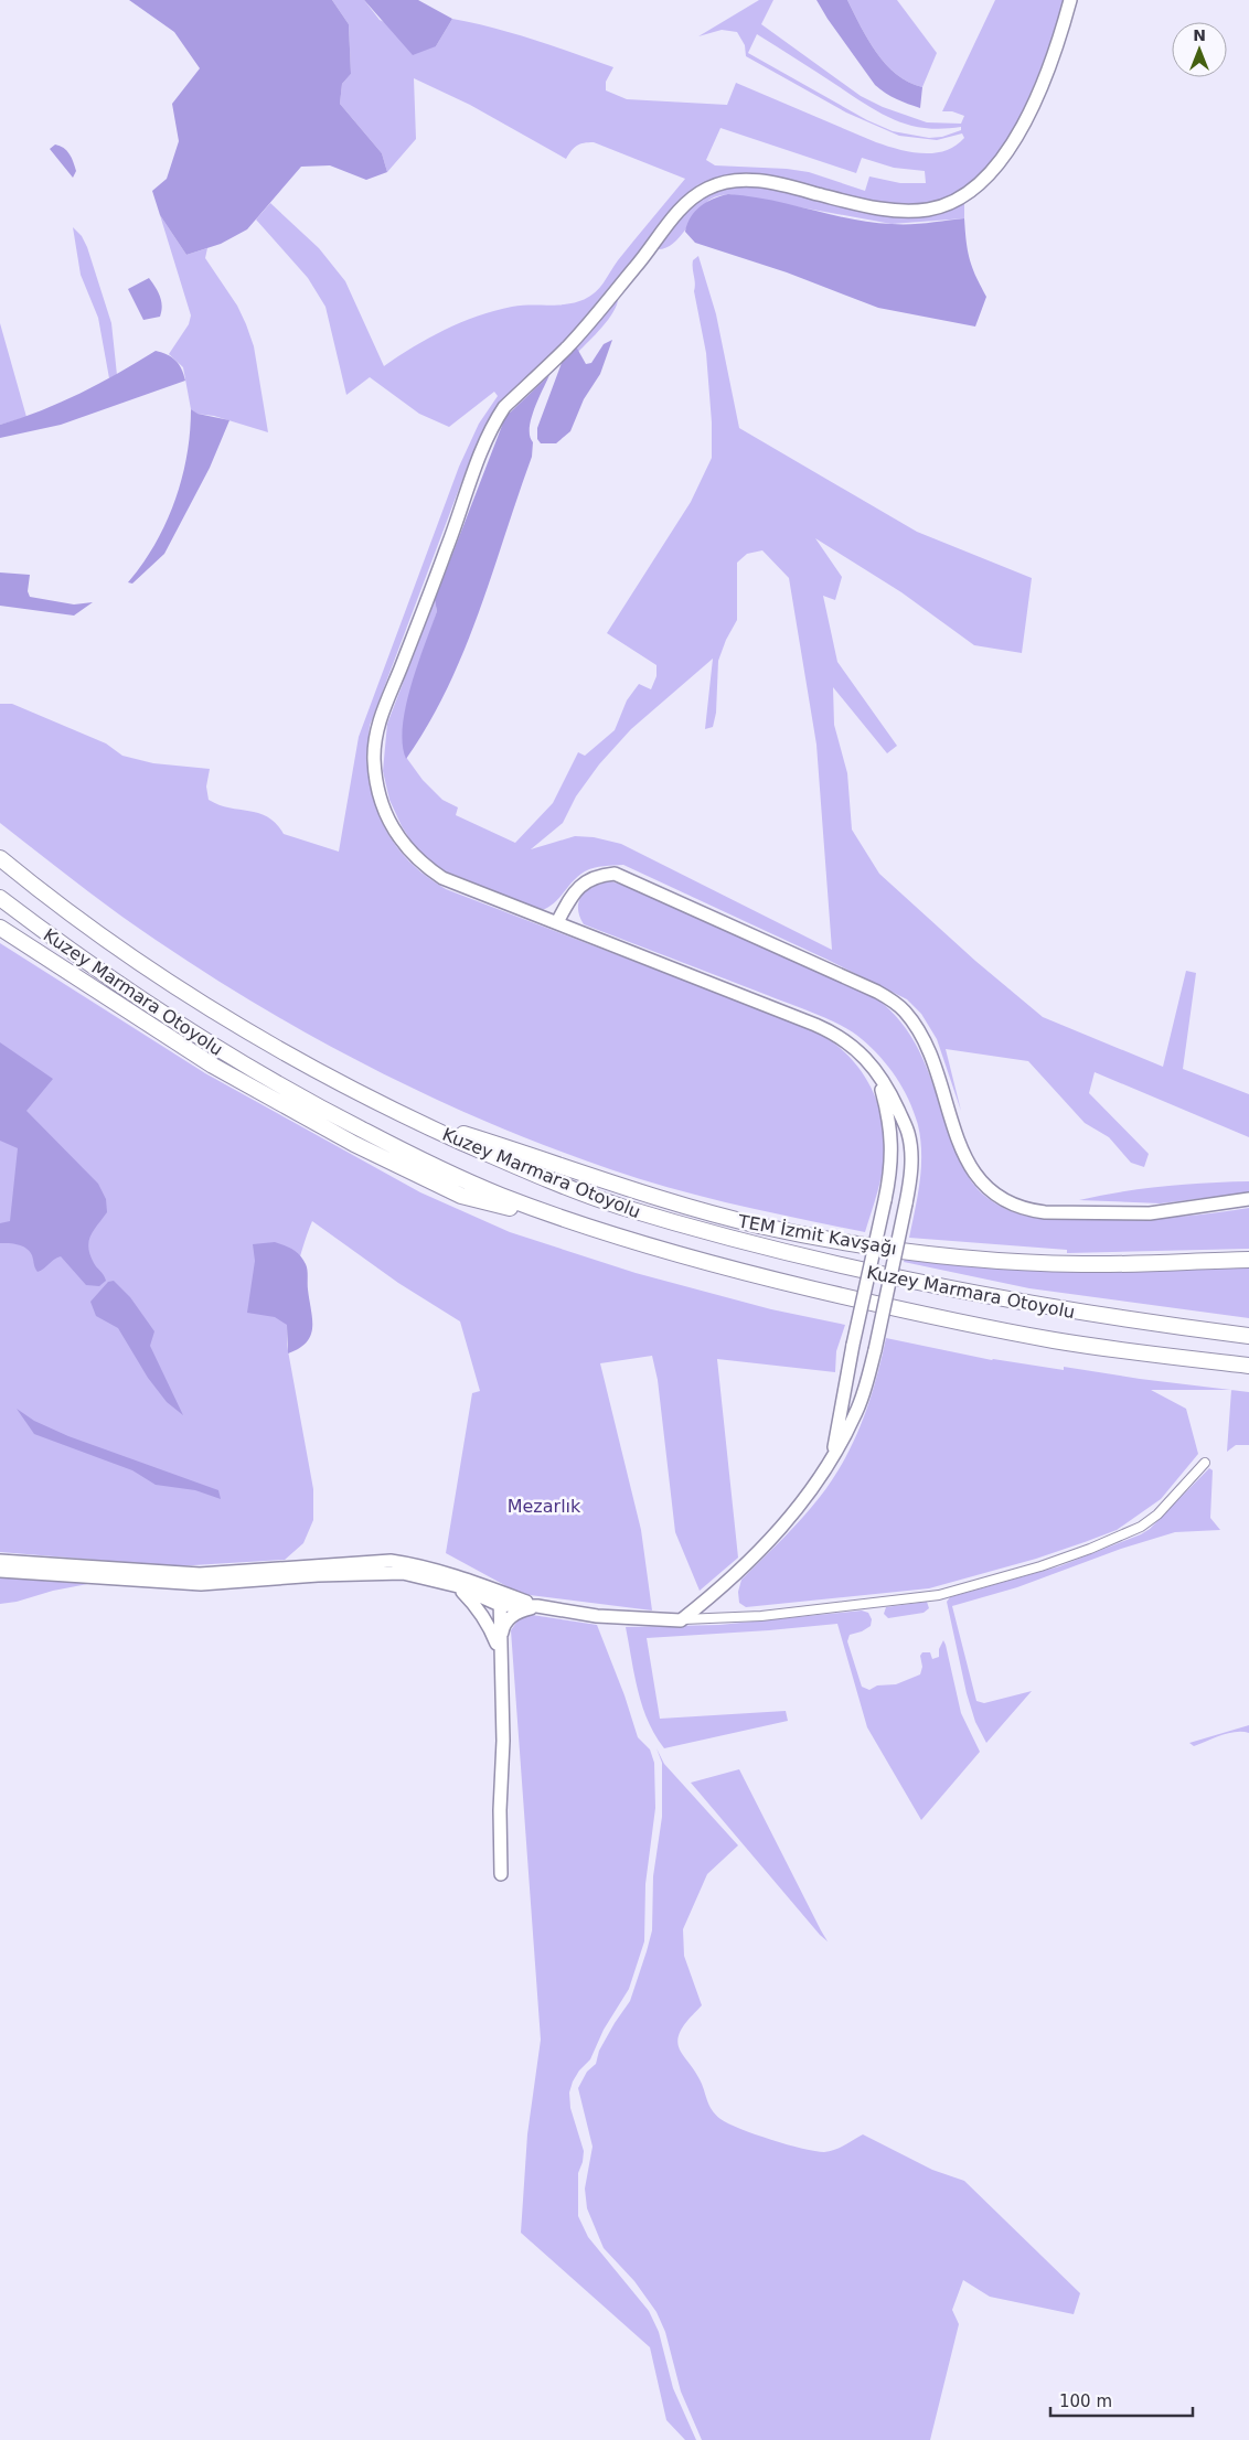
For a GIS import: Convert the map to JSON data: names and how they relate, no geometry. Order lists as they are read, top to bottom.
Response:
{
  "streets": {
    "highway": ["Kuzey Marmara Otoyolu", "TEM İzmit Kavşağı"]
  },
  "crossings": [
    ["Kuzey Marmara Otoyolu", "TEM İzmit Kavşağı"]
  ],
  "parks": ["Mezarlık"],
  "scale_bar": "100 m",
  "north": "top"
}
